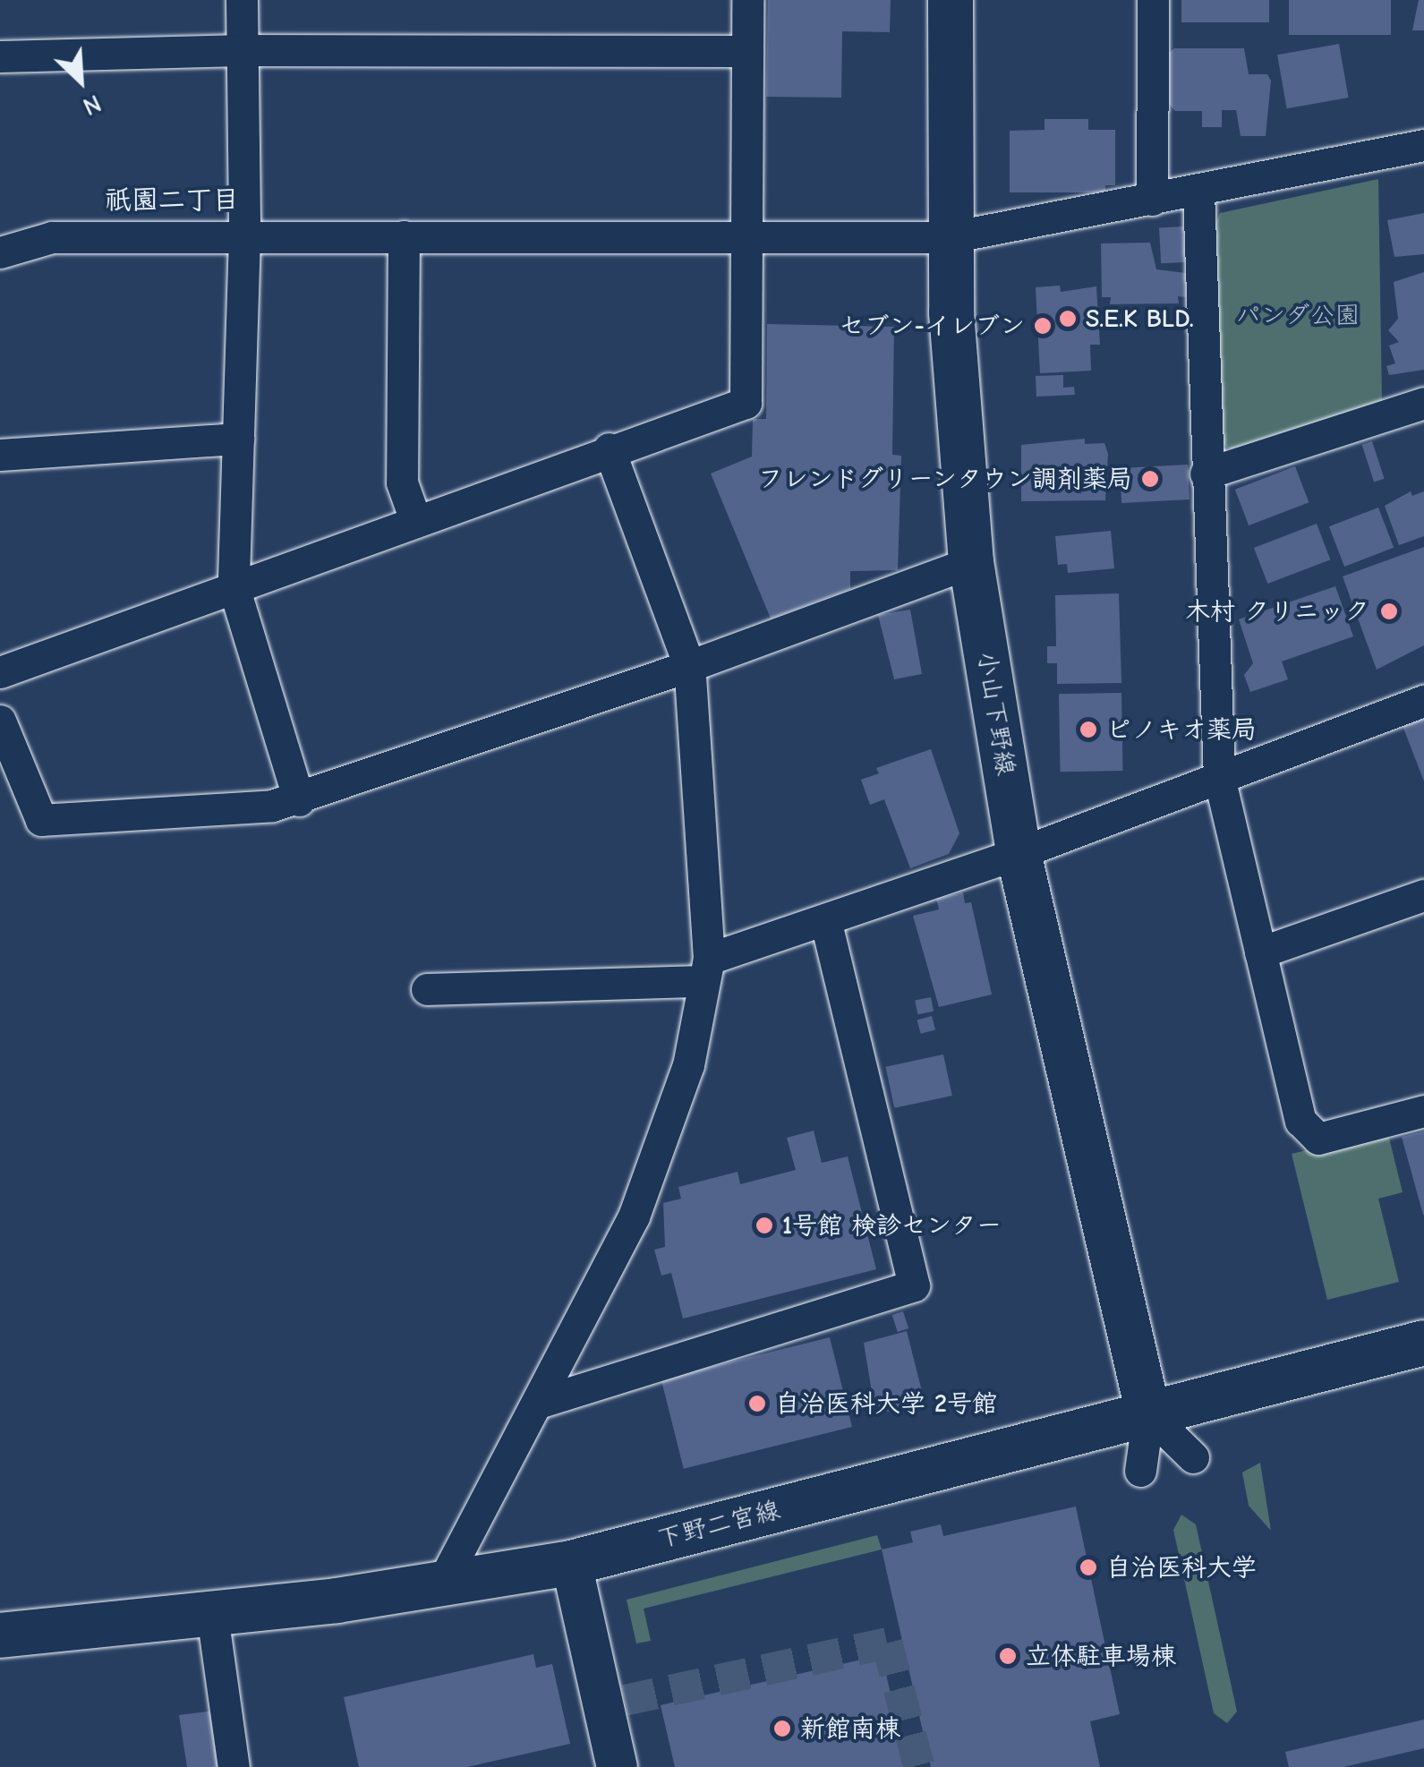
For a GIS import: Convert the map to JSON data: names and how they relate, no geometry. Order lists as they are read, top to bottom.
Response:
{
  "streets": {
    "main road": ["小山下野線", "下野二宮線"]
  },
  "crossings": [
    ["小山下野線", "下野二宮線"]
  ],
  "districts": ["祇園二丁目"],
  "parks": ["パンダ公園"],
  "places": [
    "S.E.K BLD.",
    "セブン-イレブン",
    "フレンドグリーンタウン調剤薬局",
    "木村 クリニック",
    "ピノキオ薬局",
    "1号館 検診センター",
    "自治医科大学 2号館",
    "自治医科大学",
    "立体駐車場棟",
    "新館南棟"
  ],
  "north": "bottom right"
}
